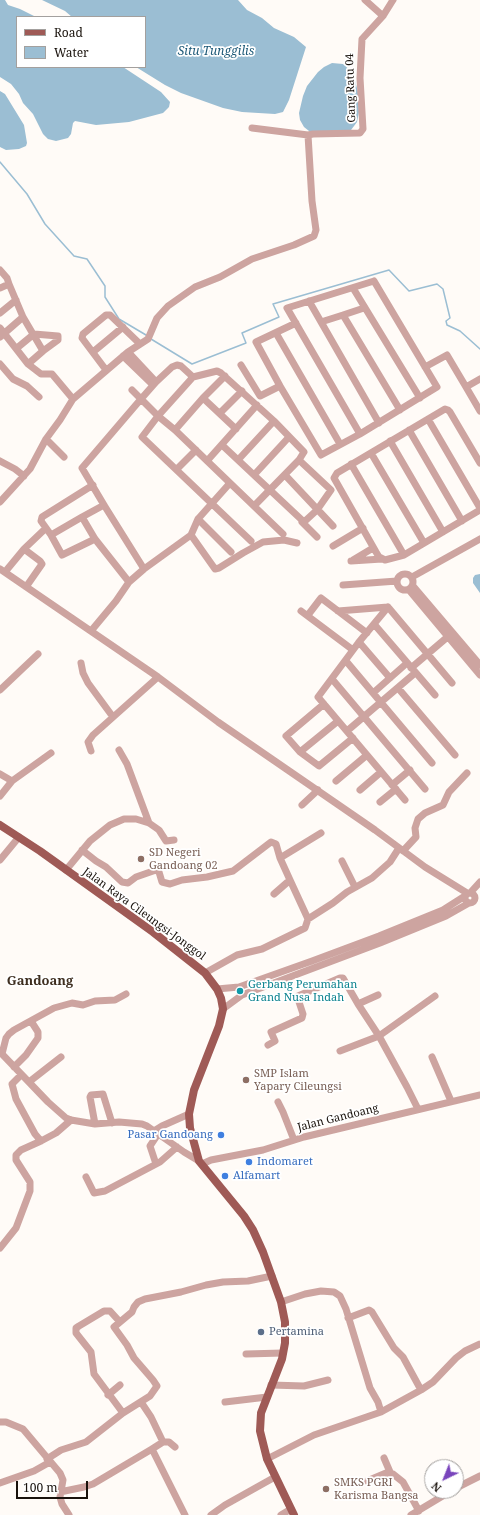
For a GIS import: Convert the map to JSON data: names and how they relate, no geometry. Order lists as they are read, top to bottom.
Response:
{
  "streets": {
    "main road": ["Jalan Raya Cileungsi-Jonggol"],
    "street": ["Gang Ratu 04", "Jalan Gandoang"]
  },
  "crossings": [
    ["Jalan Raya Cileungsi-Jonggol", "Jalan Gandoang"]
  ],
  "districts": ["Gandoang"],
  "water": ["Situ Tunggilis"],
  "places": [
    "SD Negeri Gandoang 02",
    "Gerbang Perumahan Grand Nusa Indah",
    "SMP Islam Yapary Cileungsi",
    "Pasar Gandoang",
    "Indomaret",
    "Alfamart",
    "Pertamina",
    "SMKS PGRI Karisma Bangsa"
  ],
  "legend": ["Road", "Water"],
  "scale_bar": "100 m",
  "north": "bottom left"
}
